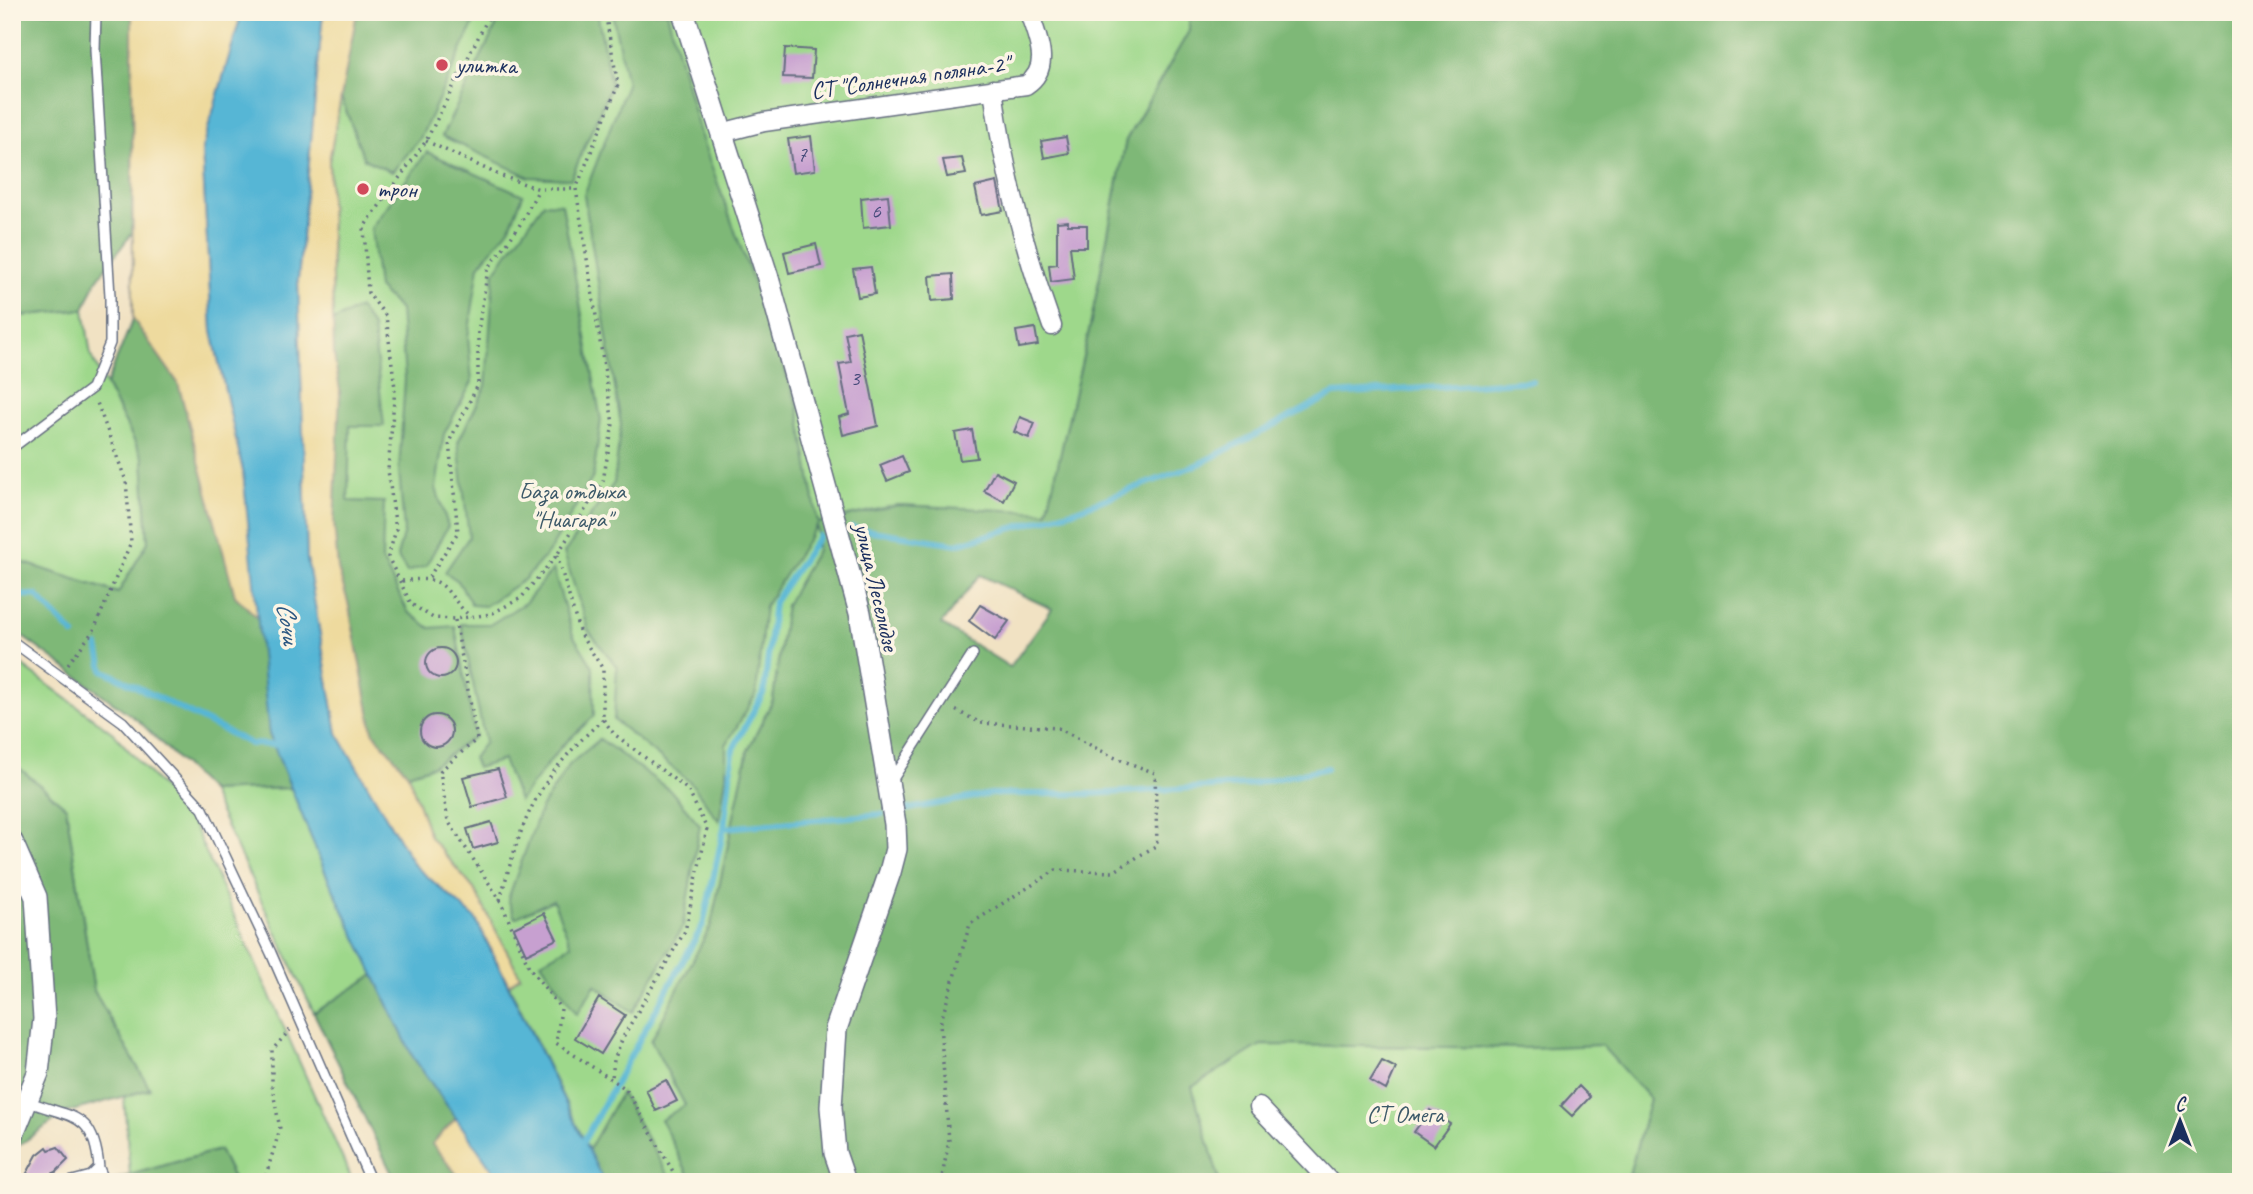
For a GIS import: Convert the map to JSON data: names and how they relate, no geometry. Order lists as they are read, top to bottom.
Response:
{
  "streets": {
    "street": ["СТ \"Солнечная поляна-2\"", "улица Леселидзе"]
  },
  "crossings": [
    ["СТ \"Солнечная поляна-2\"", "улица Леселидзе"]
  ],
  "water": ["Сочи"],
  "parks": ["База отдыха \"Ниагара\"", "СТ Омега"],
  "places": ["улитка", "трон"],
  "house_numbers": ["7", "6", "3"],
  "north": "top"
}
